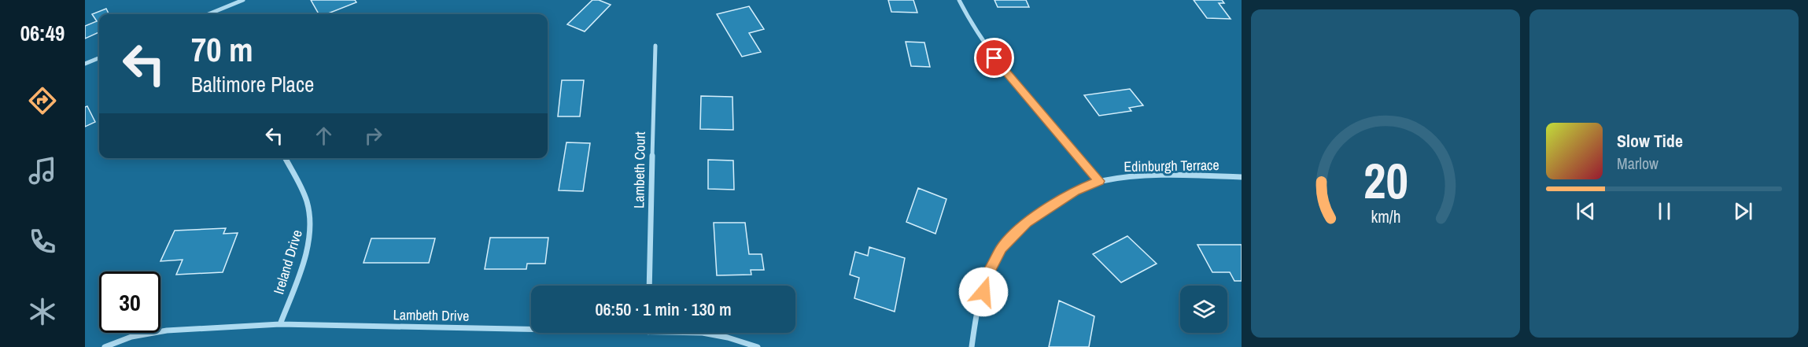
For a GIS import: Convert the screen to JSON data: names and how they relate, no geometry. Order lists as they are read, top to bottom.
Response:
{
  "streets": {
    "street": [
      "Edinburgh Terrace",
      "Lambeth Court",
      "Ireland Drive",
      "Lambeth Drive"
    ]
  },
  "crossings": [
    ["Ireland Drive", "Lambeth Drive"]
  ],
  "page": {
    "tabs": "06:49",
    "turn": ["70 m", "Baltimore Place"],
    "song": ["Slow Tide", "Marlow"],
    "limit": "30",
    "trip": "06:50 · 1 min · 130 m",
    "gauge": ["20", "km/h"]
  }
}
